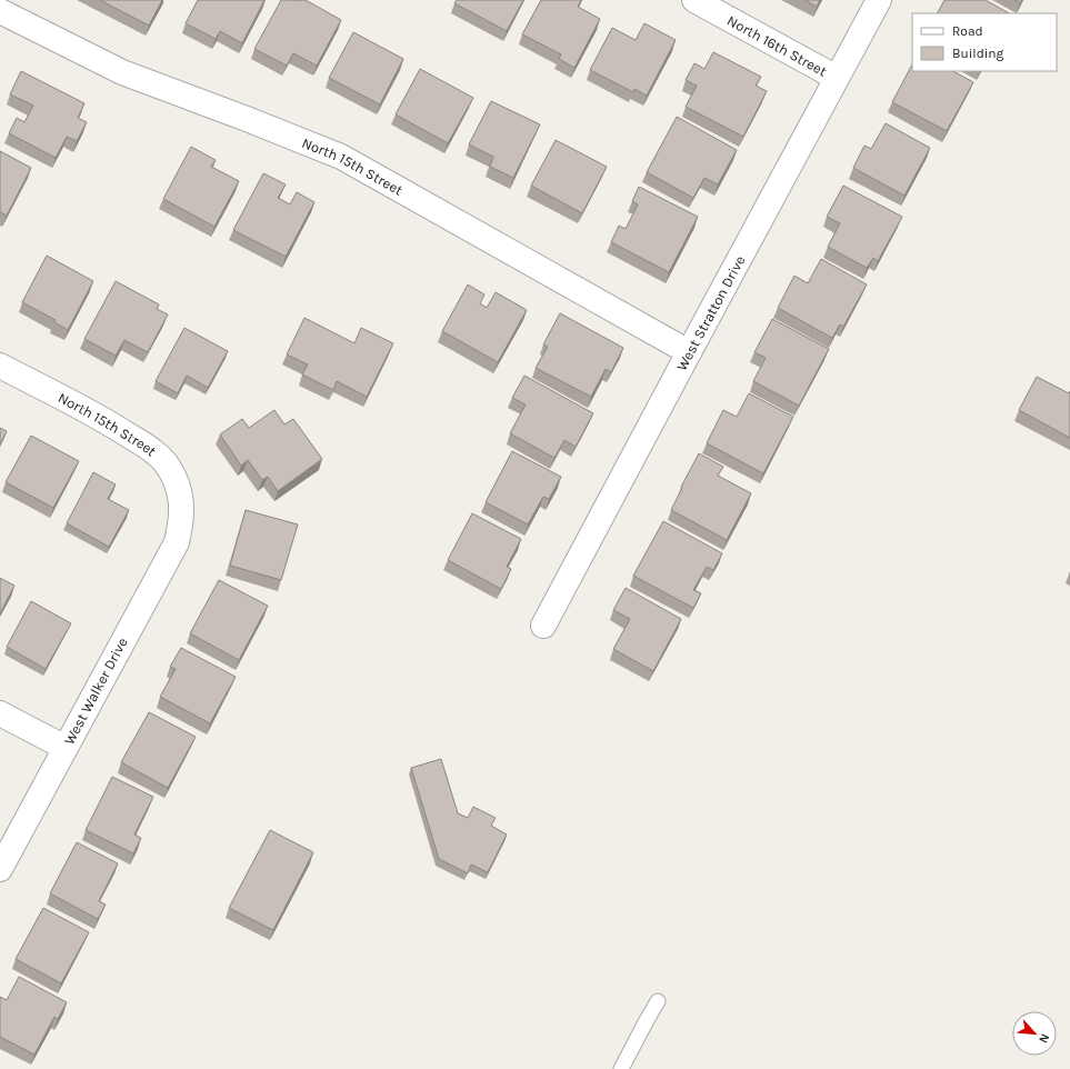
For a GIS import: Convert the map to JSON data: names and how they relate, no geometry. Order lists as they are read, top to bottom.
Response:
{
  "streets": {
    "street": [
      "North 16th Street",
      "North 15th Street",
      "West Stratton Drive",
      "West Walker Drive"
    ]
  },
  "crossings": [
    ["North 16th Street", "West Stratton Drive"],
    ["North 15th Street", "West Stratton Drive"],
    ["North 15th Street", "West Walker Drive"]
  ],
  "legend": ["Road", "Building"],
  "north": "bottom right"
}
